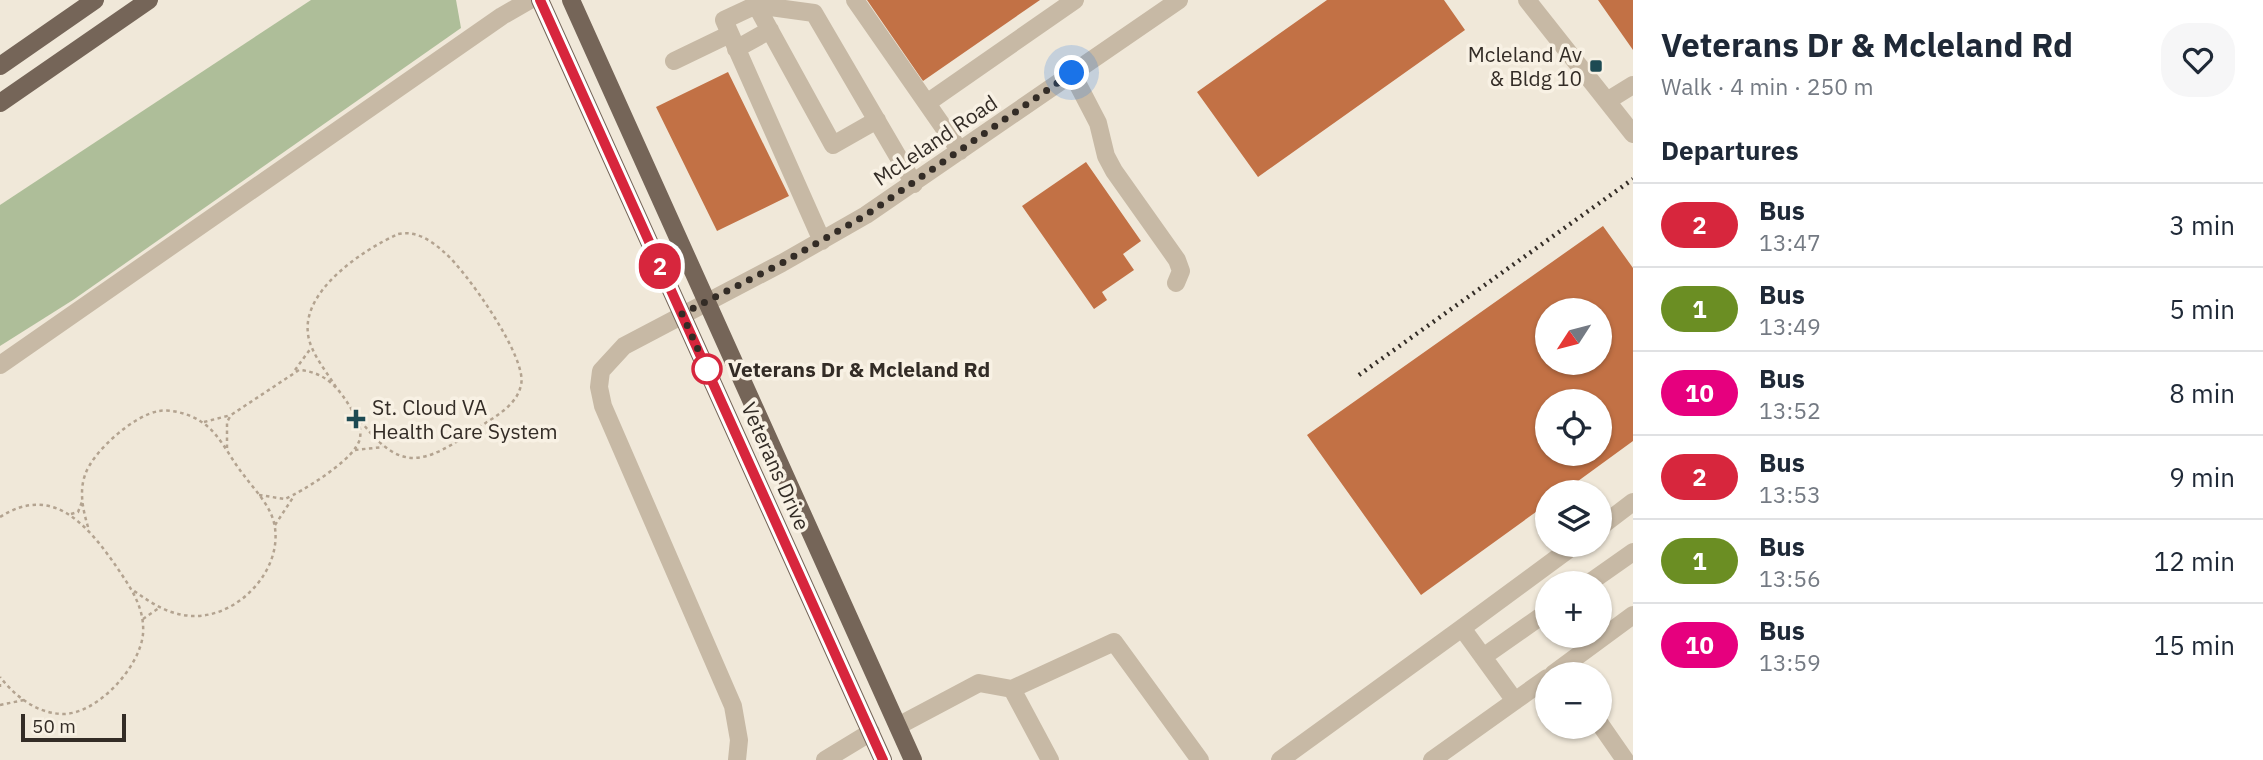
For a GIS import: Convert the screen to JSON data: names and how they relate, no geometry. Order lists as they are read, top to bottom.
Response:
{
  "streets": {
    "main road": ["Veterans Drive"],
    "street": ["McLeland Road"]
  },
  "crossings": [
    ["McLeland Road", "Veterans Drive"]
  ],
  "places": {
    "transit": ["Mcleland Av & Bldg 10"],
    "other": ["Veterans Dr & Mcleland Rd"],
    "health": ["St. Cloud VA Health Care System"]
  },
  "lines": ["bus line 2"],
  "scale_bar": "50 m",
  "north": "bottom left",
  "page": {
    "on_map": "2",
    "heading": [
      ["Veterans Dr & Mcleland Rd", "Walk · 4 min · 250 m"],
      "Departures"
    ],
    "list": [
      {
        "mark": "2",
        "name": "Bus",
        "note": "13:47",
        "value": "3 min"
      },
      {
        "mark": "1",
        "name": "Bus",
        "note": "13:49",
        "value": "5 min"
      },
      {
        "mark": "10",
        "name": "Bus",
        "note": "13:52",
        "value": "8 min"
      },
      {
        "mark": "2",
        "name": "Bus",
        "note": "13:53",
        "value": "9 min"
      },
      {
        "mark": "1",
        "name": "Bus",
        "note": "13:56",
        "value": "12 min"
      },
      {
        "mark": "10",
        "name": "Bus",
        "note": "13:59",
        "value": "15 min"
      }
    ],
    "map_buttons": ["+", "−"],
    "scale": "50 m"
  }
}
